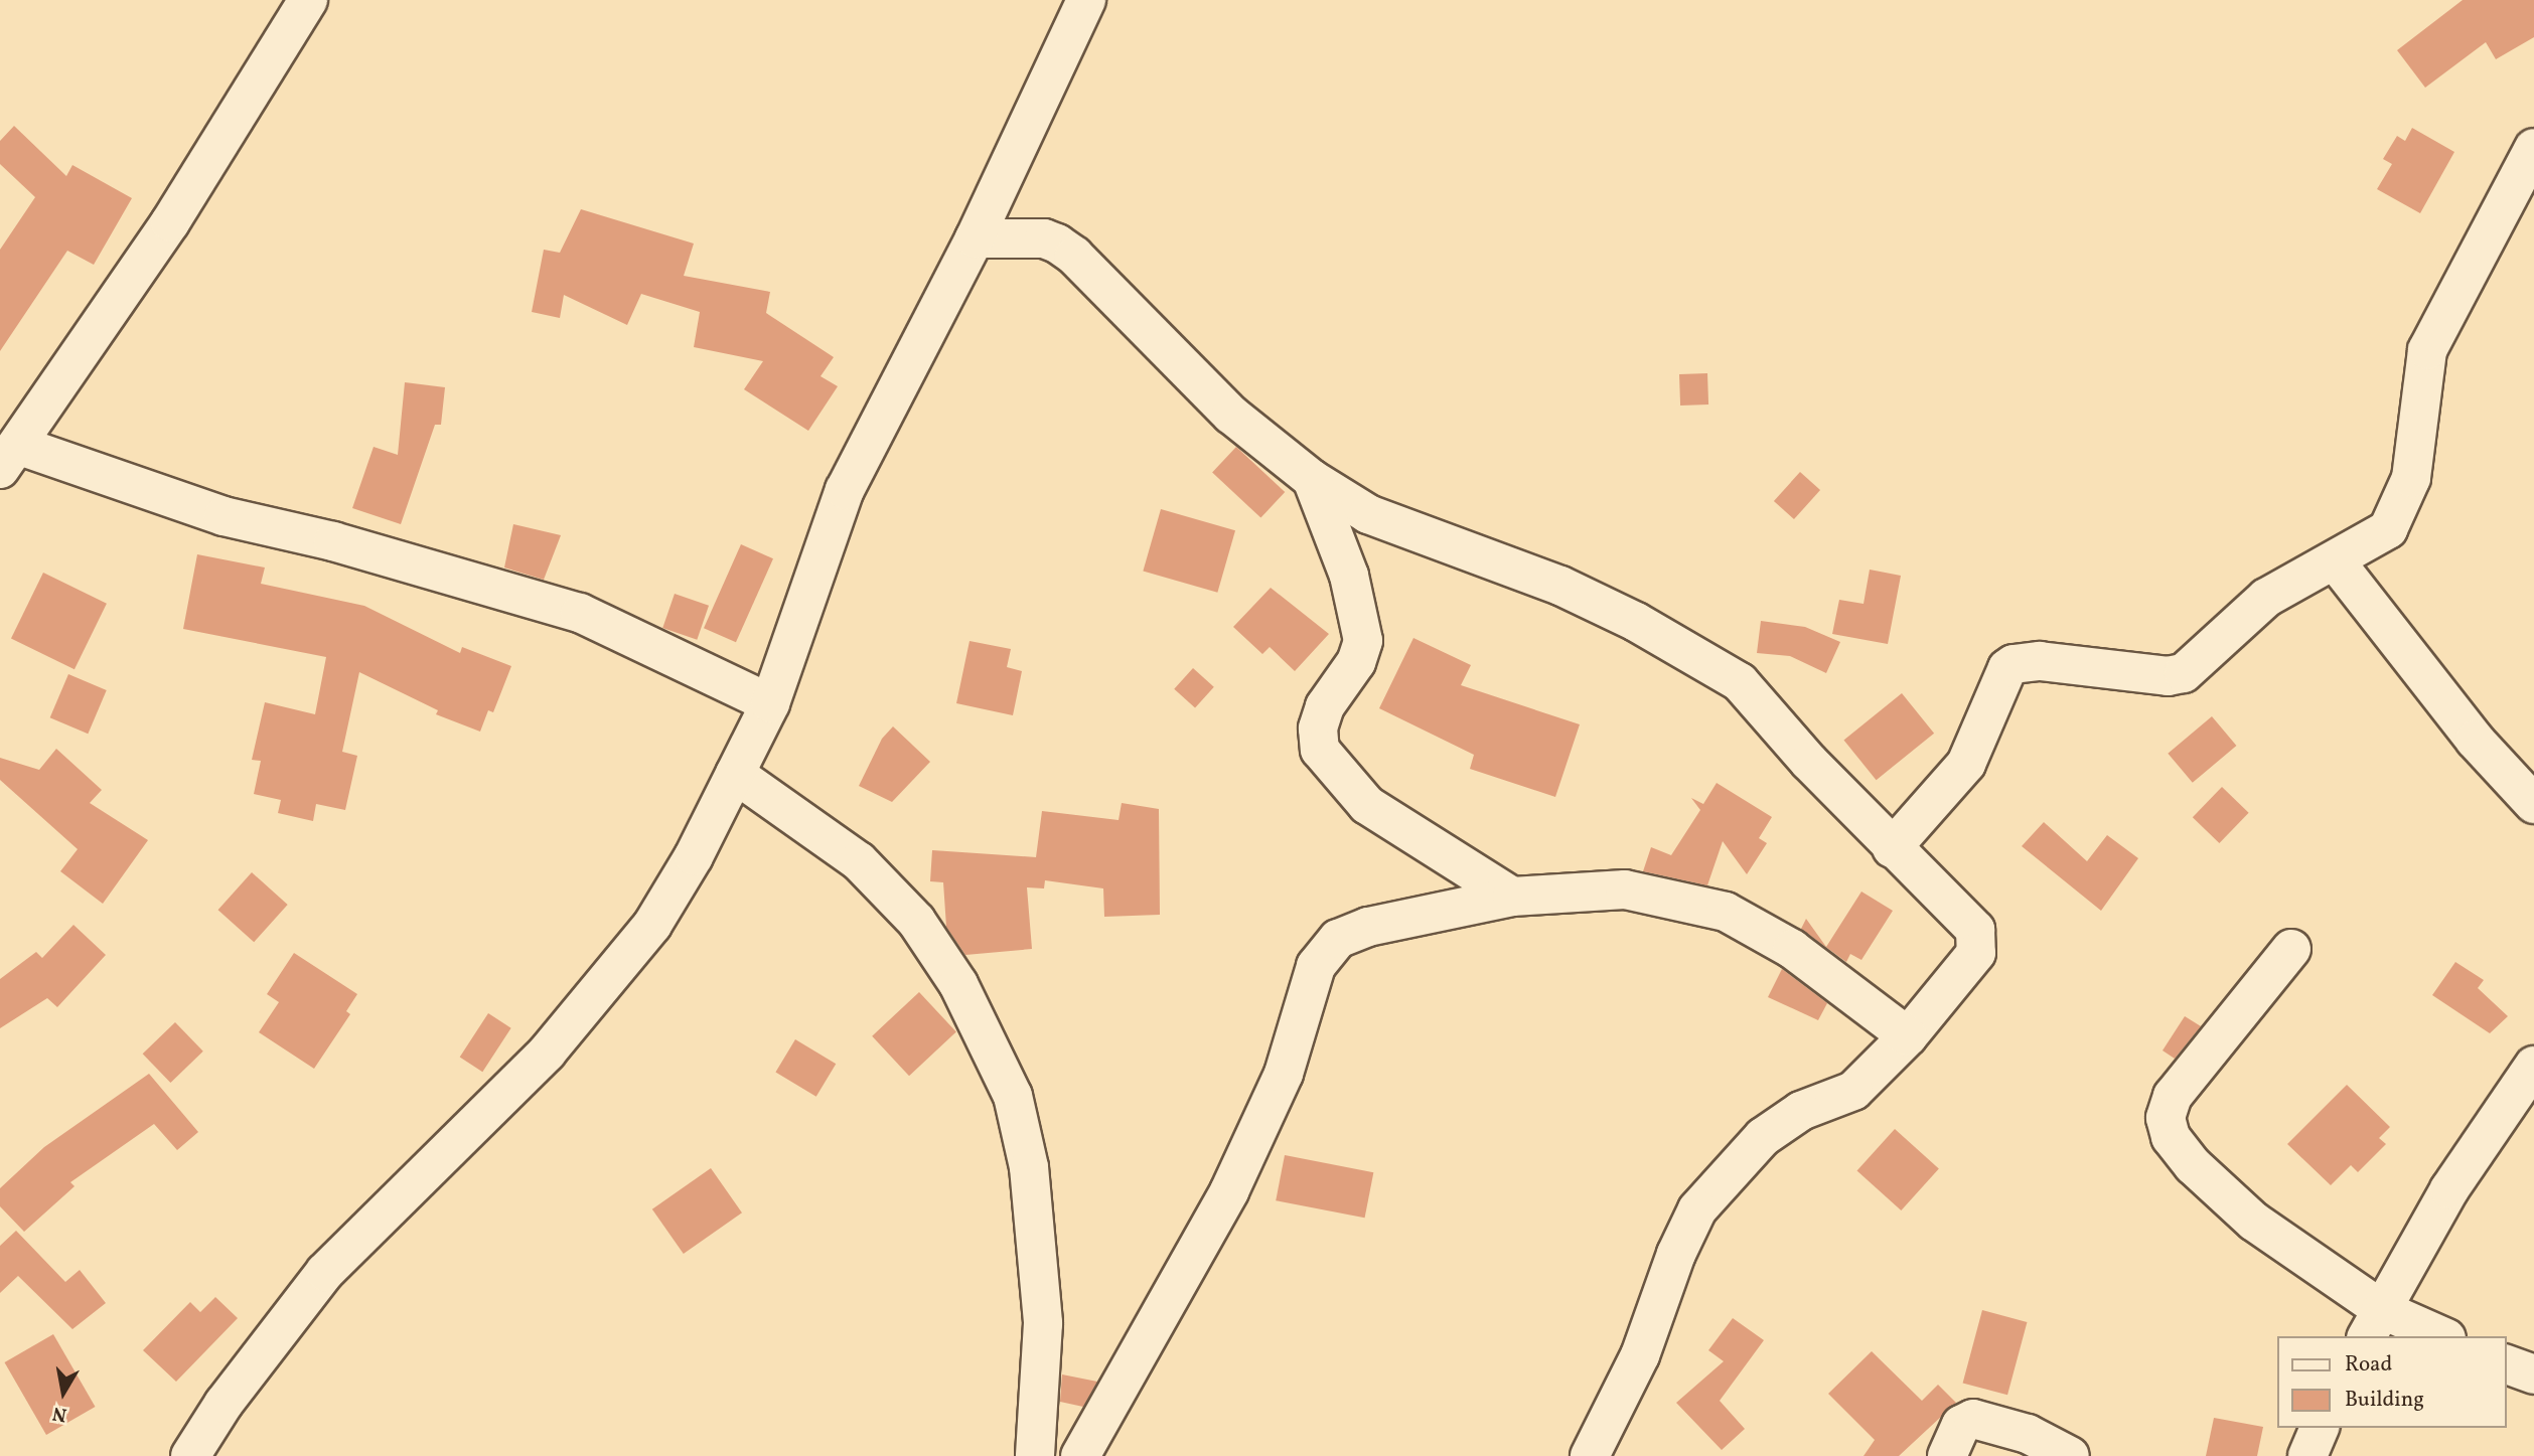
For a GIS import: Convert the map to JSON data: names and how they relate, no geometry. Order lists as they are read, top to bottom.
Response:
{
  "legend": ["Road", "Building"],
  "north": "bottom"
}
